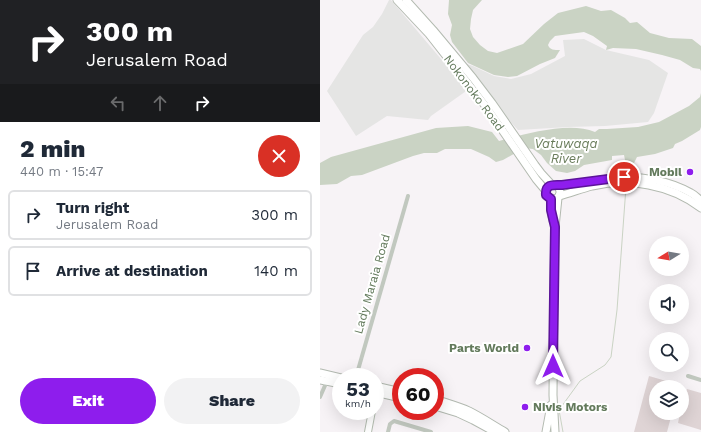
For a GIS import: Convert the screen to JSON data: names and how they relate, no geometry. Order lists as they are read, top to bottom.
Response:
{
  "streets": {
    "main road": ["Nokonoko Road"],
    "street": ["Lady Maraia Road"]
  },
  "water": ["Vatuwaqa River"],
  "places": ["Mobil", "Parts World", "Nivis Motors"],
  "north": "left",
  "page": {
    "turn": ["300 m", "Jerusalem Road"],
    "heading": ["2 min", "440 m · 15:47"],
    "list": [
      {
        "name": "Turn right",
        "note": "Jerusalem Road",
        "value": "300 m"
      },
      {
        "name": "Arrive at destination",
        "value": "140 m"
      }
    ],
    "speed": "53 km/h",
    "limit": "60",
    "buttons": ["Exit", "Share"]
  }
}
